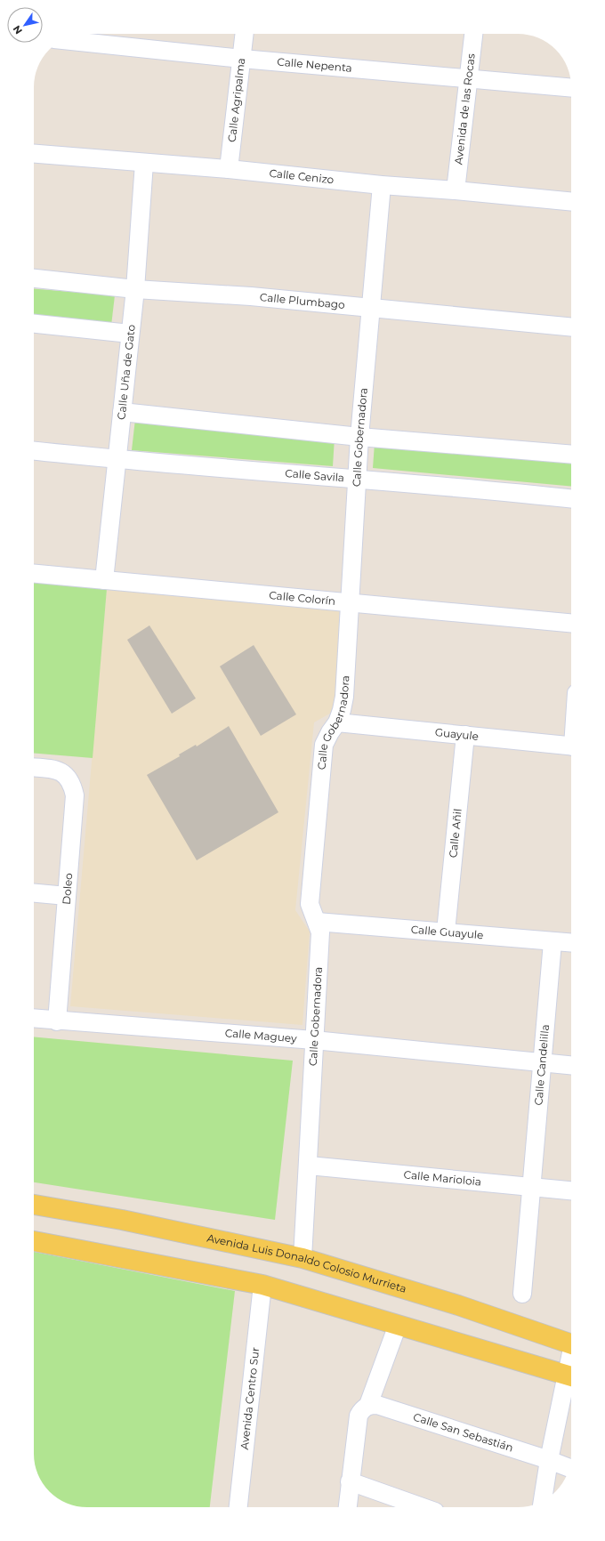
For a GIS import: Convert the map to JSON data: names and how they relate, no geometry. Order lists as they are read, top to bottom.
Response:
{
  "streets": {
    "main road": ["Avenida Luis Donaldo Colosio Murrieta"],
    "street": [
      "Calle Nepenta",
      "Calle Agripalma",
      "Avenida de las Rocas",
      "Calle Cenizo",
      "Calle Plumbago",
      "Calle Uña de Gato",
      "Calle Gobernadora",
      "Calle Savila",
      "Calle Colorín",
      "Guayule",
      "Calle Añil",
      "Doleo",
      "Calle Guayule",
      "Calle Maguey",
      "Calle Candelilla",
      "Calle Marioloia",
      "Avenida Centro Sur",
      "Calle San Sebastián"
    ]
  },
  "crossings": [
    ["Calle Nepenta", "Calle Agripalma"],
    ["Calle Nepenta", "Avenida de las Rocas"],
    ["Calle Agripalma", "Calle Cenizo"],
    ["Avenida de las Rocas", "Calle Cenizo"],
    ["Calle Cenizo", "Calle Uña de Gato"],
    ["Calle Cenizo", "Calle Gobernadora"],
    ["Calle Plumbago", "Calle Uña de Gato"],
    ["Calle Plumbago", "Calle Gobernadora"],
    ["Calle Uña de Gato", "Calle Savila"],
    ["Calle Uña de Gato", "Calle Colorín"],
    ["Calle Gobernadora", "Calle Savila"],
    ["Calle Gobernadora", "Calle Colorín"],
    ["Calle Gobernadora", "Guayule"],
    ["Calle Gobernadora", "Calle Guayule"],
    ["Calle Gobernadora", "Calle Maguey"],
    ["Calle Gobernadora", "Calle Marioloia"],
    ["Calle Gobernadora", "Avenida Luis Donaldo Colosio Murrieta"],
    ["Guayule", "Calle Añil"],
    ["Calle Añil", "Calle Guayule"],
    ["Doleo", "Calle Maguey"],
    ["Calle Guayule", "Calle Candelilla"],
    ["Calle Maguey", "Calle Candelilla"],
    ["Calle Candelilla", "Calle Marioloia"]
  ],
  "north": "bottom left"
}
